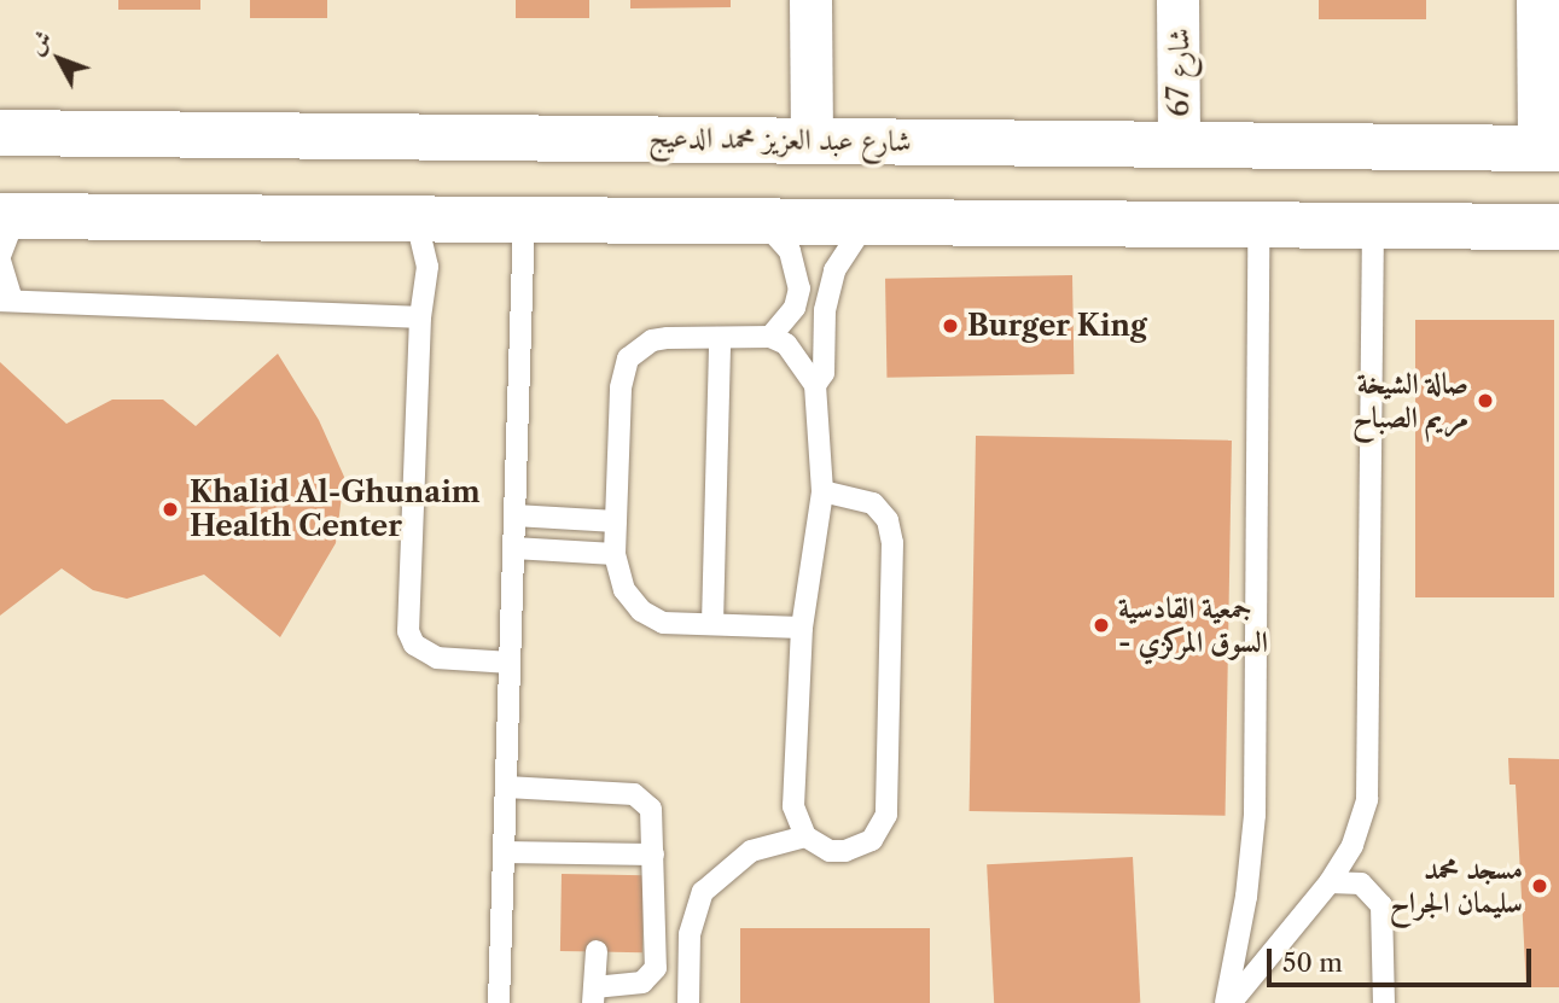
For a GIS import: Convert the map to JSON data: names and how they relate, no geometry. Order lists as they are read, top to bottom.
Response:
{
  "streets": {
    "street": ["شارع 67", "شارع عبد العزيز محمد الدعيج"]
  },
  "crossings": [
    ["شارع 67", "شارع عبد العزيز محمد الدعيج"]
  ],
  "places": [
    "Burger King",
    "صالة الشيخة مريم الصباح",
    "Khalid Al-Ghunaim Health Center",
    "جمعية القادسية - السوق المركزي",
    "مسجد محمد سليمان الجراح"
  ],
  "scale_bar": "50 m",
  "north": "top left"
}
